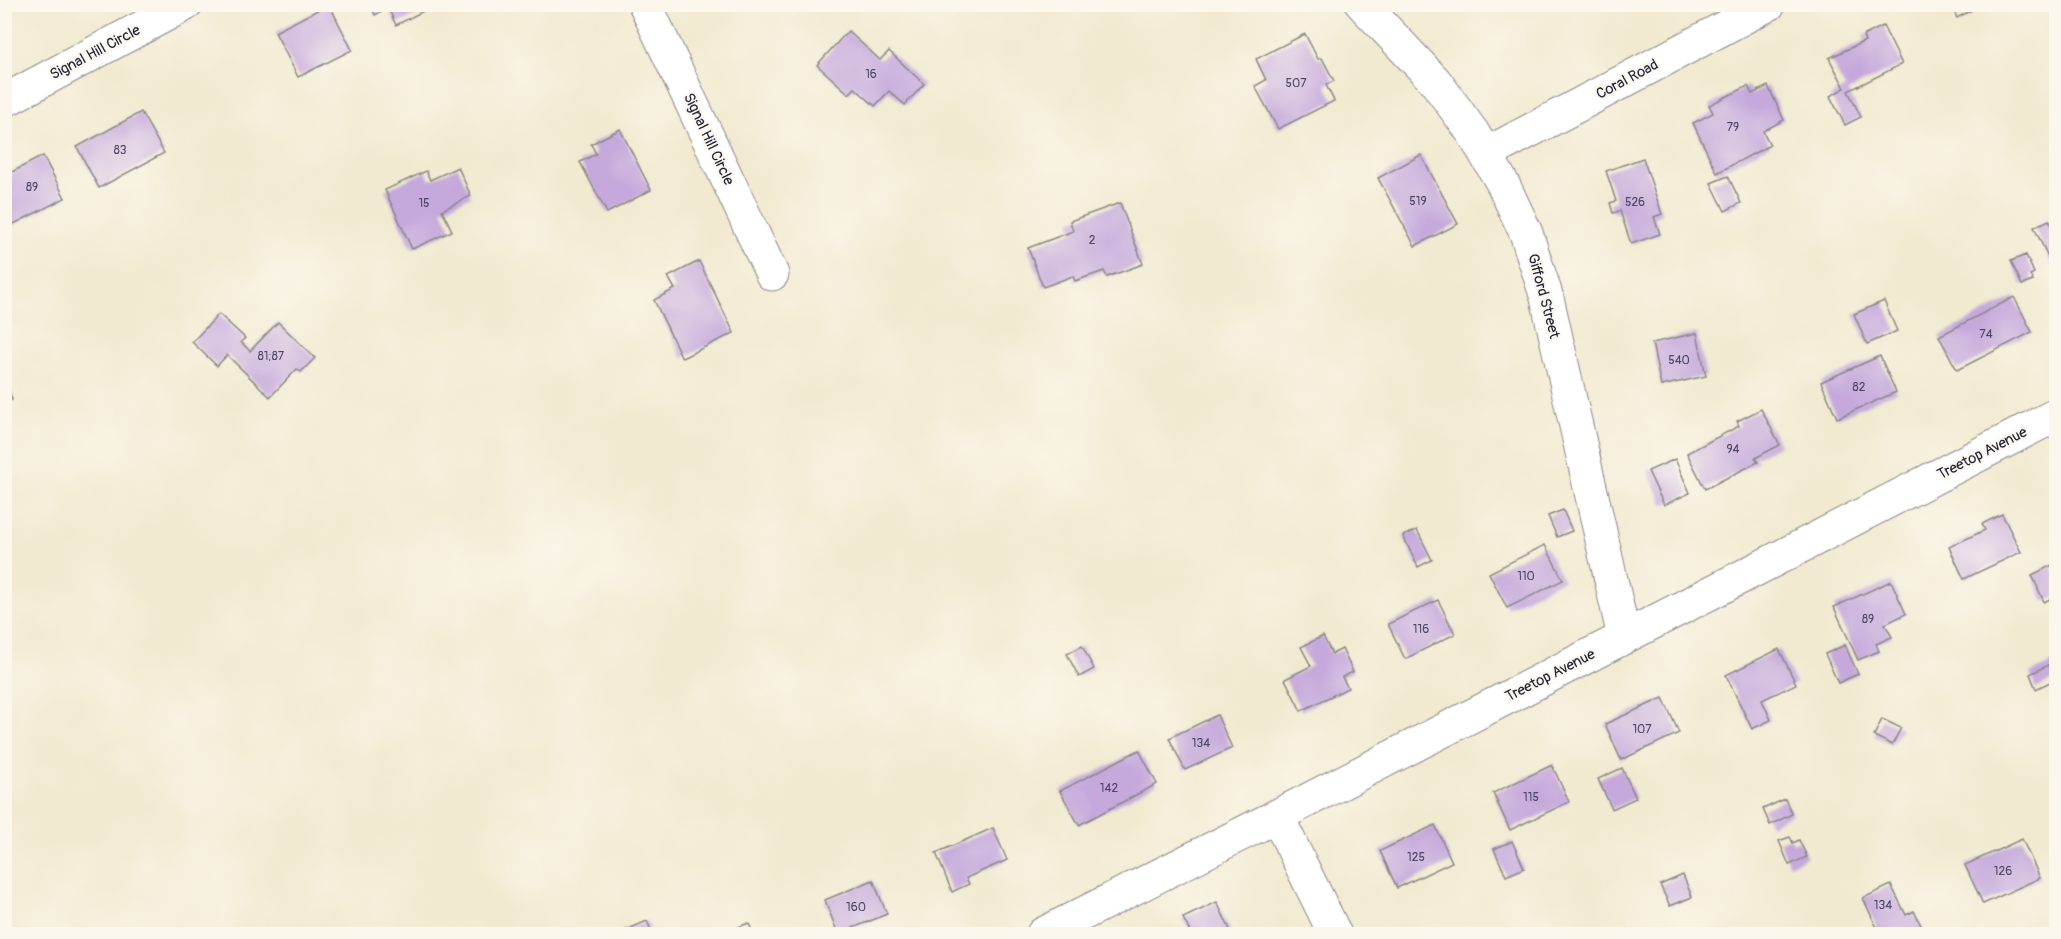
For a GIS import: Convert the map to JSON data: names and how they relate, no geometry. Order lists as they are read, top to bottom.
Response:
{
  "streets": {
    "street": [
      "Signal Hill Circle",
      "Coral Road",
      "Gifford Street",
      "Treetop Avenue"
    ]
  },
  "crossings": [
    ["Coral Road", "Gifford Street"],
    ["Gifford Street", "Treetop Avenue"]
  ],
  "house_numbers": [
    "16",
    "507",
    "79",
    "83",
    "89",
    "519",
    "526",
    "15",
    "2",
    "74",
    "81;87",
    "540",
    "82",
    "94",
    "110",
    "89",
    "116",
    "107",
    "134",
    "142",
    "115",
    "125",
    "126",
    "134",
    "160"
  ]
}
